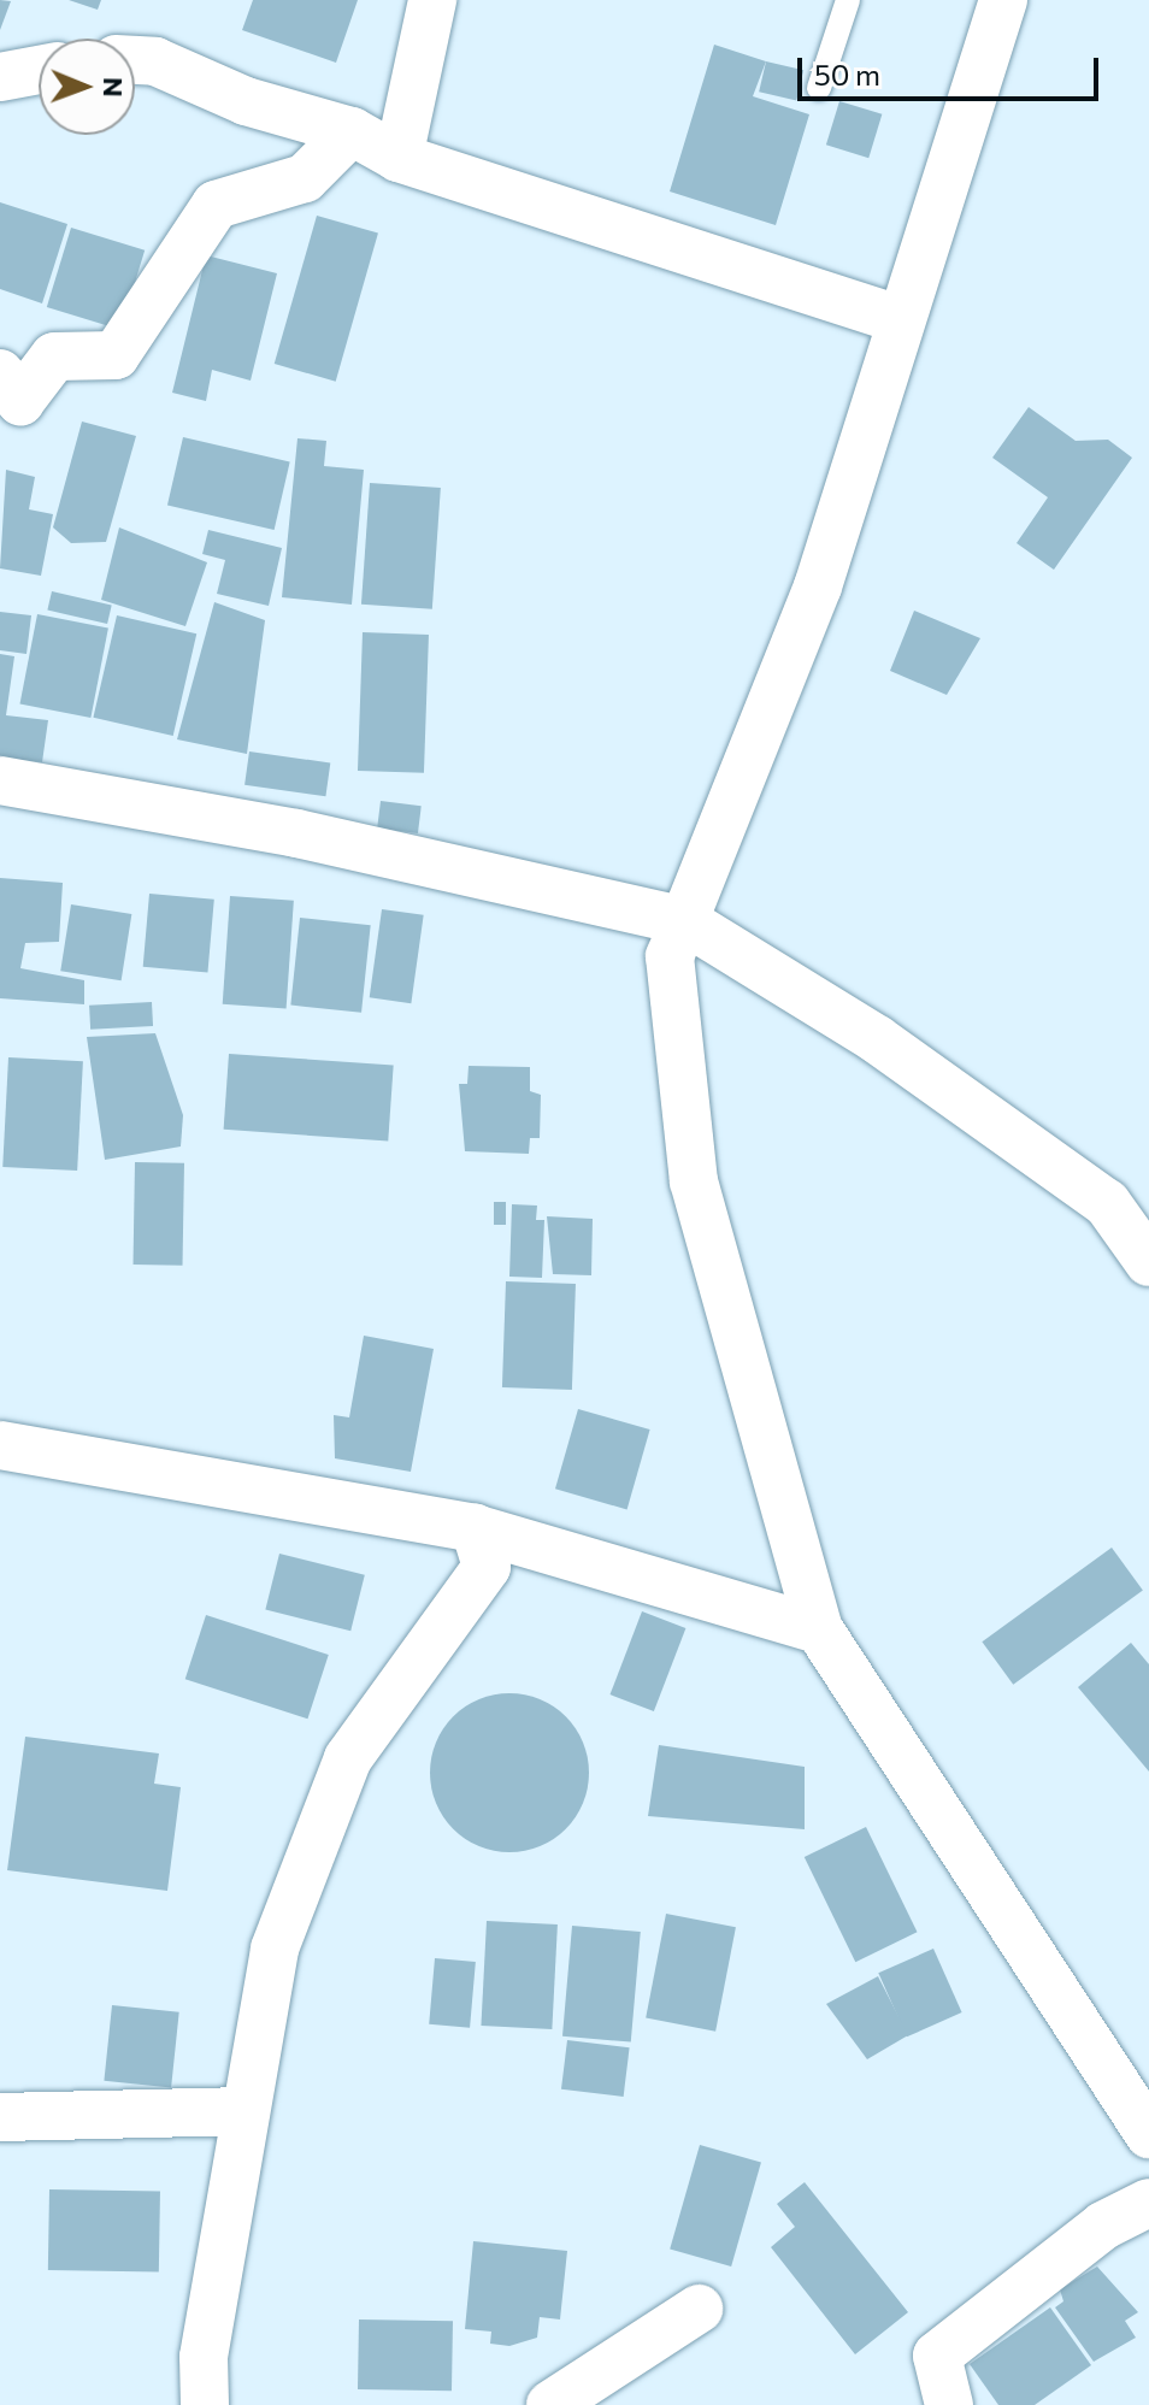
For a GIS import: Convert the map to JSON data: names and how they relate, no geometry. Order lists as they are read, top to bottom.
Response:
{
  "scale_bar": "50 m",
  "north": "right"
}
